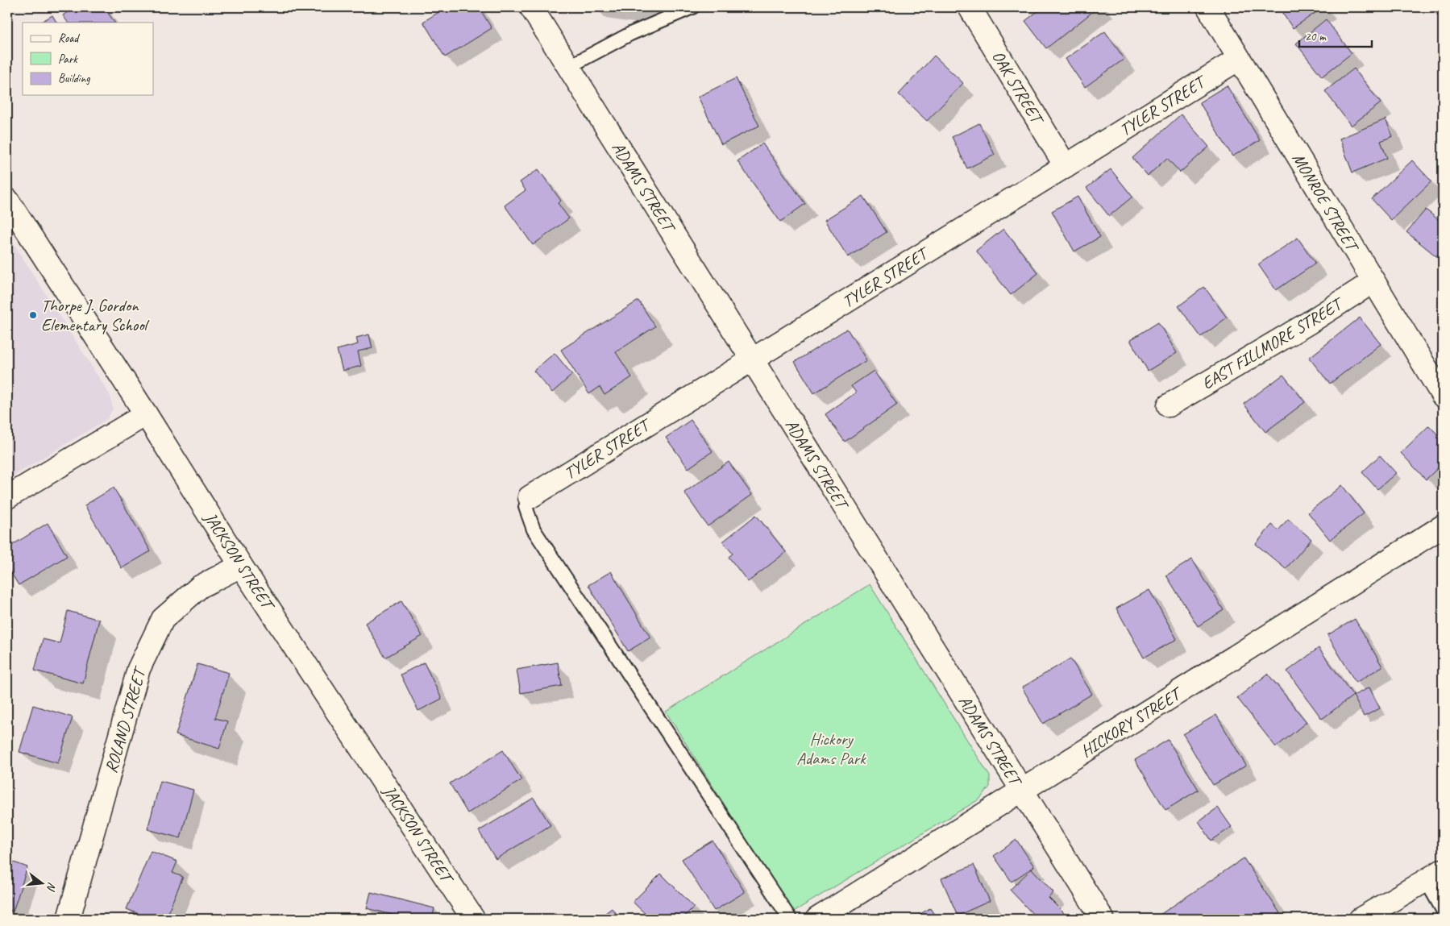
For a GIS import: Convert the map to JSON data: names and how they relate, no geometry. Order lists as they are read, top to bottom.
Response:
{
  "streets": {
    "street": [
      "OAK STREET",
      "TYLER STREET",
      "ADAMS STREET",
      "MONROE STREET",
      "EAST FILLMORE STREET",
      "JACKSON STREET",
      "ROLAND STREET",
      "HICKORY STREET"
    ]
  },
  "crossings": [
    ["OAK STREET", "TYLER STREET"],
    ["TYLER STREET", "ADAMS STREET"],
    ["TYLER STREET", "MONROE STREET"],
    ["ADAMS STREET", "HICKORY STREET"],
    ["MONROE STREET", "EAST FILLMORE STREET"],
    ["JACKSON STREET", "ROLAND STREET"]
  ],
  "parks": ["Hickory Adams Park"],
  "places": ["Thorpe J. Gordon Elementary School"],
  "legend": ["Road", "Park", "Building"],
  "scale_bar": "20 m",
  "north": "right"
}
